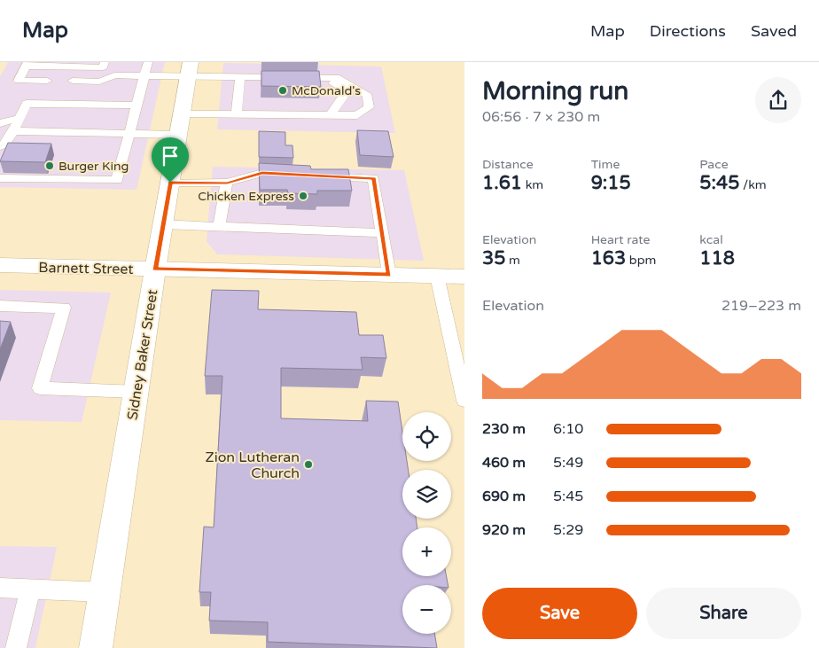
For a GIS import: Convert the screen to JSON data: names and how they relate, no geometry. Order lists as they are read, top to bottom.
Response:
{
  "streets": {
    "main road": ["Barnett Street", "Sidney Baker Street"]
  },
  "crossings": [
    ["Barnett Street", "Sidney Baker Street"]
  ],
  "places": [
    "McDonald's",
    "Burger King",
    "Chicken Express",
    "Zion Lutheran Church"
  ],
  "page": {
    "header": "Map",
    "nav": ["Map", "Directions", "Saved"],
    "heading": ["Morning run", "06:56 · 7 × 230 m"],
    "stats": [
      ["Distance", "1.61 km"],
      ["Time", "9:15"],
      ["Pace", "5:45 /km"],
      ["Elevation", "35 m"],
      ["Heart rate", "163 bpm"],
      ["kcal", "118"]
    ],
    "chart": ["Elevation", "219–223 m"],
    "map_buttons": ["+", "−"],
    "list": [
      {
        "name": "230 m",
        "note": "6:10"
      },
      {
        "name": "460 m",
        "note": "5:49"
      },
      {
        "name": "690 m",
        "note": "5:45"
      },
      {
        "name": "920 m",
        "note": "5:29"
      }
    ],
    "buttons": ["Save", "Share"]
  }
}
